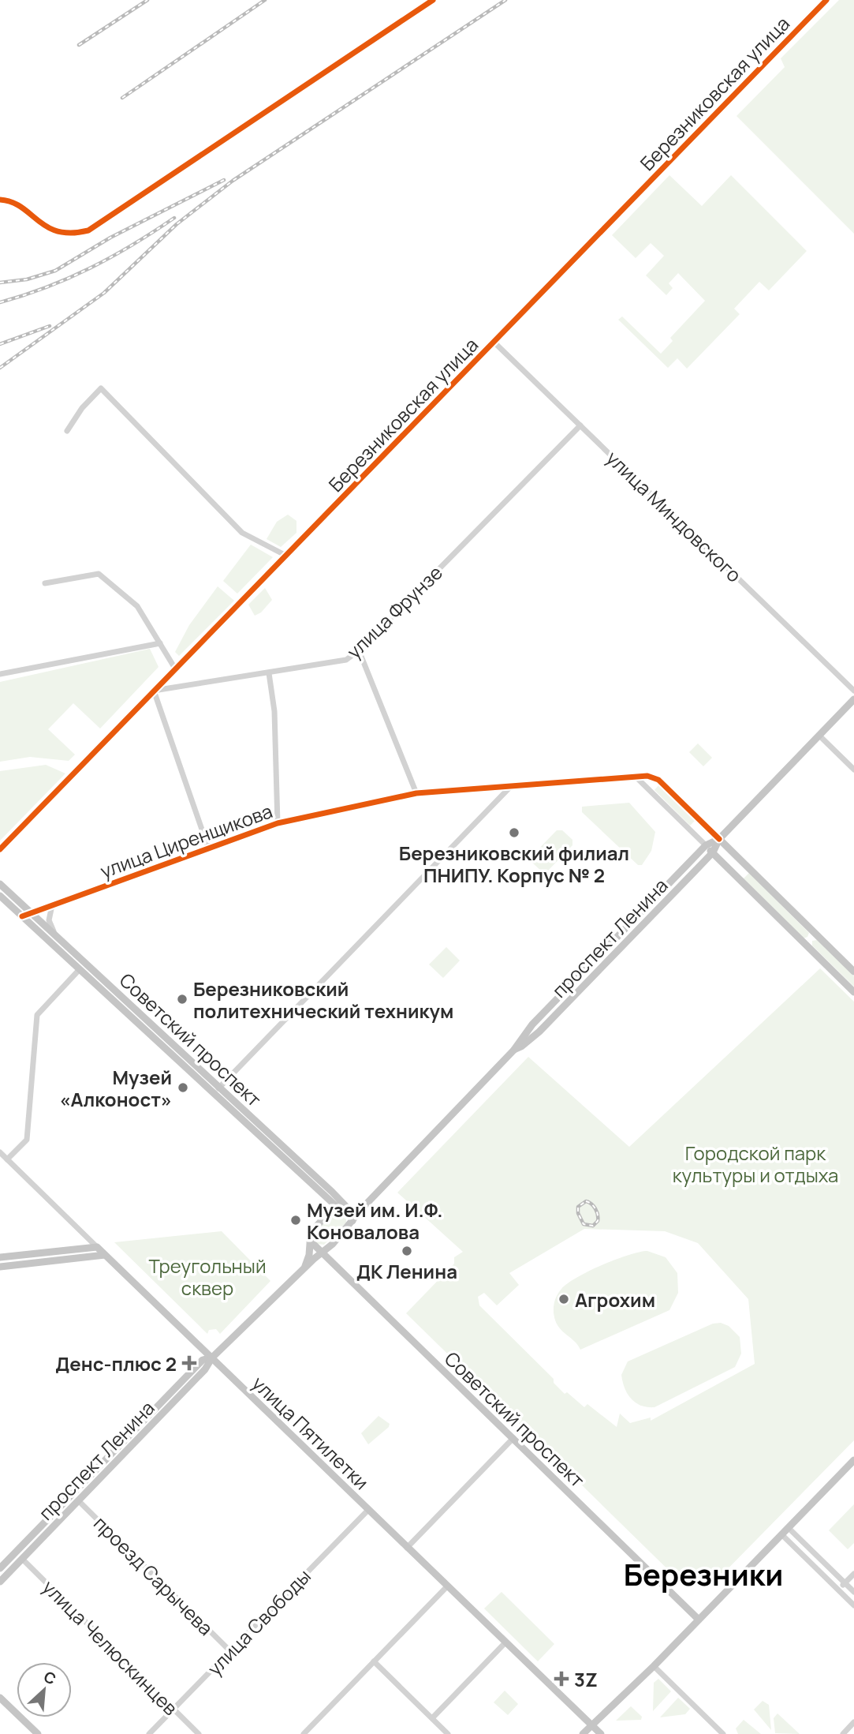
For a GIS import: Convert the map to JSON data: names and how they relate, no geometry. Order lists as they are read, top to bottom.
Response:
{
  "streets": {
    "main road": ["проспект Ленина", "Советский проспект", "улица Пятилетки"],
    "street": [
      "Березниковская улица",
      "улица Миндовского",
      "улица Фрунзе",
      "улица Циренщикова",
      "проезд Сарычева",
      "улица Свободы",
      "улица Челюскинцев"
    ]
  },
  "crossings": [
    ["Березниковская улица", "улица Миндовского"],
    ["Березниковская улица", "улица Фрунзе"],
    ["улица Миндовского", "улица Фрунзе"],
    ["улица Циренщикова", "проспект Ленина"],
    ["улица Циренщикова", "Советский проспект"],
    ["проспект Ленина", "Советский проспект"],
    ["проспект Ленина", "улица Пятилетки"],
    ["проспект Ленина", "проезд Сарычева"],
    ["проспект Ленина", "улица Челюскинцев"],
    ["улица Пятилетки", "улица Свободы"],
    ["проезд Сарычева", "улица Свободы"],
    ["улица Свободы", "улица Челюскинцев"]
  ],
  "districts": ["Березники"],
  "parks": ["Городской парк культуры и отдыха", "Треугольный сквер"],
  "places": {
    "other": [
      "Березниковский филиал ПНИПУ. Корпус № 2",
      "Березниковский политехнический техникум",
      "Музей «Алконост»",
      "Музей им. И.Ф. Коновалова",
      "ДК Ленина",
      "Агрохим"
    ],
    "health": ["Денс-плюс 2", "3Z"]
  },
  "north": "top right"
}
